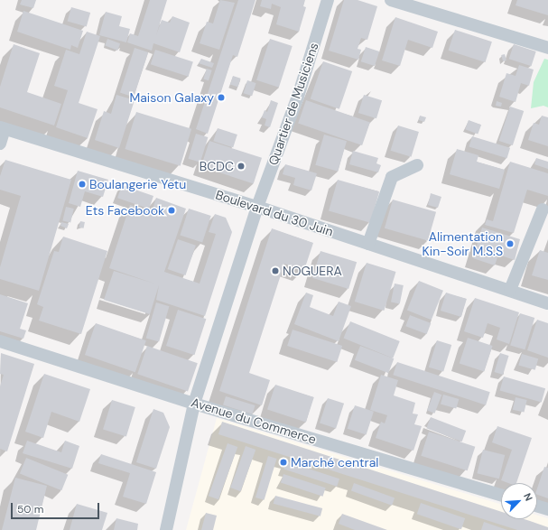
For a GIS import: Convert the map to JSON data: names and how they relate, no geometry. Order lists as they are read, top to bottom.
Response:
{
  "streets": {
    "street": ["Quartier de Musiciens", "Boulevard du 30 Juin", "Avenue du Commerce"]
  },
  "crossings": [
    ["Quartier de Musiciens", "Boulevard du 30 Juin"],
    ["Quartier de Musiciens", "Avenue du Commerce"]
  ],
  "places": [
    "Maison Galaxy",
    "BCDC",
    "Boulangerie Yetu",
    "Ets Facebook",
    "Alimentation Kin-Soir M.S.S",
    "NOGUERA",
    "Marché central"
  ],
  "scale_bar": "50 m",
  "north": "top right"
}
